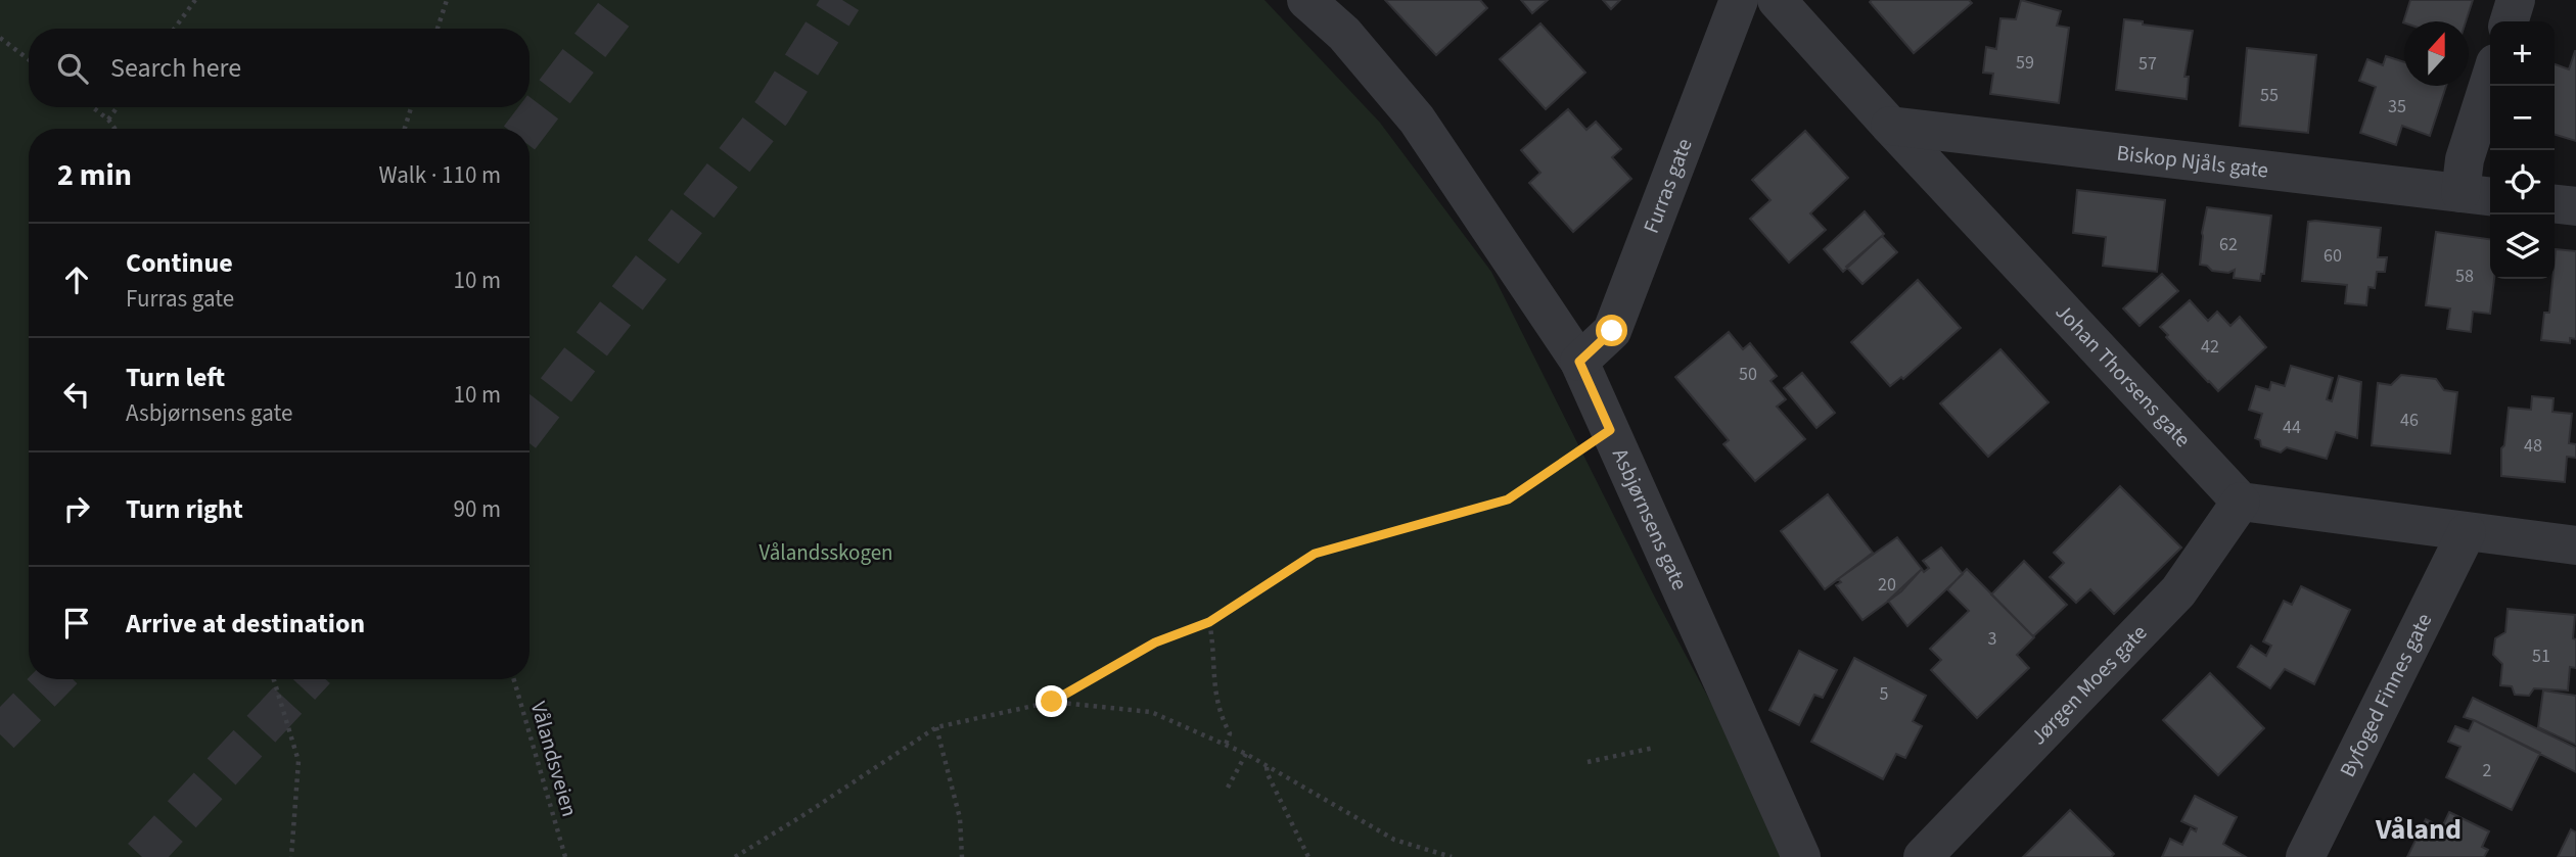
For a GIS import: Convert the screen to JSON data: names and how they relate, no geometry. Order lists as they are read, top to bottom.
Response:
{
  "streets": {
    "street": [
      "Biskop Njåls gate",
      "Furras gate",
      "Johan Thorsens gate",
      "Asbjørnsens gate",
      "Jørgen Moes gate",
      "Byfoged Finnes gate"
    ],
    "path": ["Vålandsveien"]
  },
  "crossings": [
    ["Biskop Njåls gate", "Johan Thorsens gate"],
    ["Furras gate", "Asbjørnsens gate"],
    ["Johan Thorsens gate", "Jørgen Moes gate"]
  ],
  "districts": ["Våland"],
  "parks": ["Vålandsskogen"],
  "house_numbers": [
    "59",
    "57",
    "55",
    "35",
    "62",
    "60",
    "58",
    "42",
    "50",
    "46",
    "44",
    "48",
    "20",
    "3",
    "51",
    "5",
    "2"
  ],
  "north": "top",
  "page": {
    "map_buttons": ["+", "−"],
    "search": "Search here",
    "heading": ["2 min", "Walk · 110 m"],
    "list": [
      ["Continue", "Furras gate", "10 m"],
      ["Turn left", "Asbjørnsens gate", "10 m"],
      ["Turn right", "90 m"],
      "Arrive at destination"
    ]
  }
}
